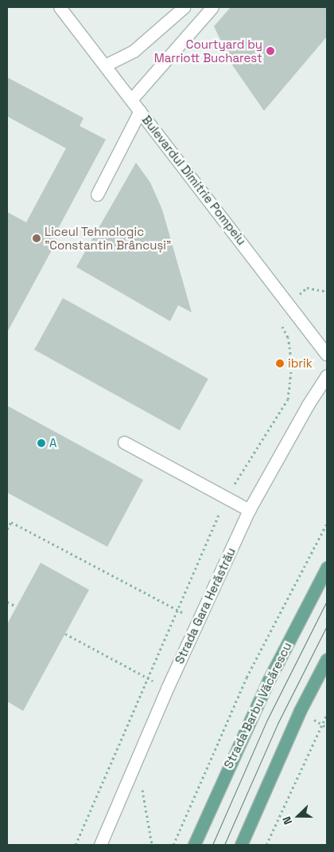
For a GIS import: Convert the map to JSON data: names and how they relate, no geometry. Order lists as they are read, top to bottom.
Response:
{
  "streets": {
    "main road": ["Strada Barbu Văcărescu"],
    "street": ["Bulevardul Dimitrie Pompeiu", "Strada Gara Herăstrău"]
  },
  "places": [
    "Courtyard by Marriott Bucharest",
    "Liceul Tehnologic \"Constantin Brâncuși\"",
    "ibrik",
    "A"
  ],
  "north": "left"
}
